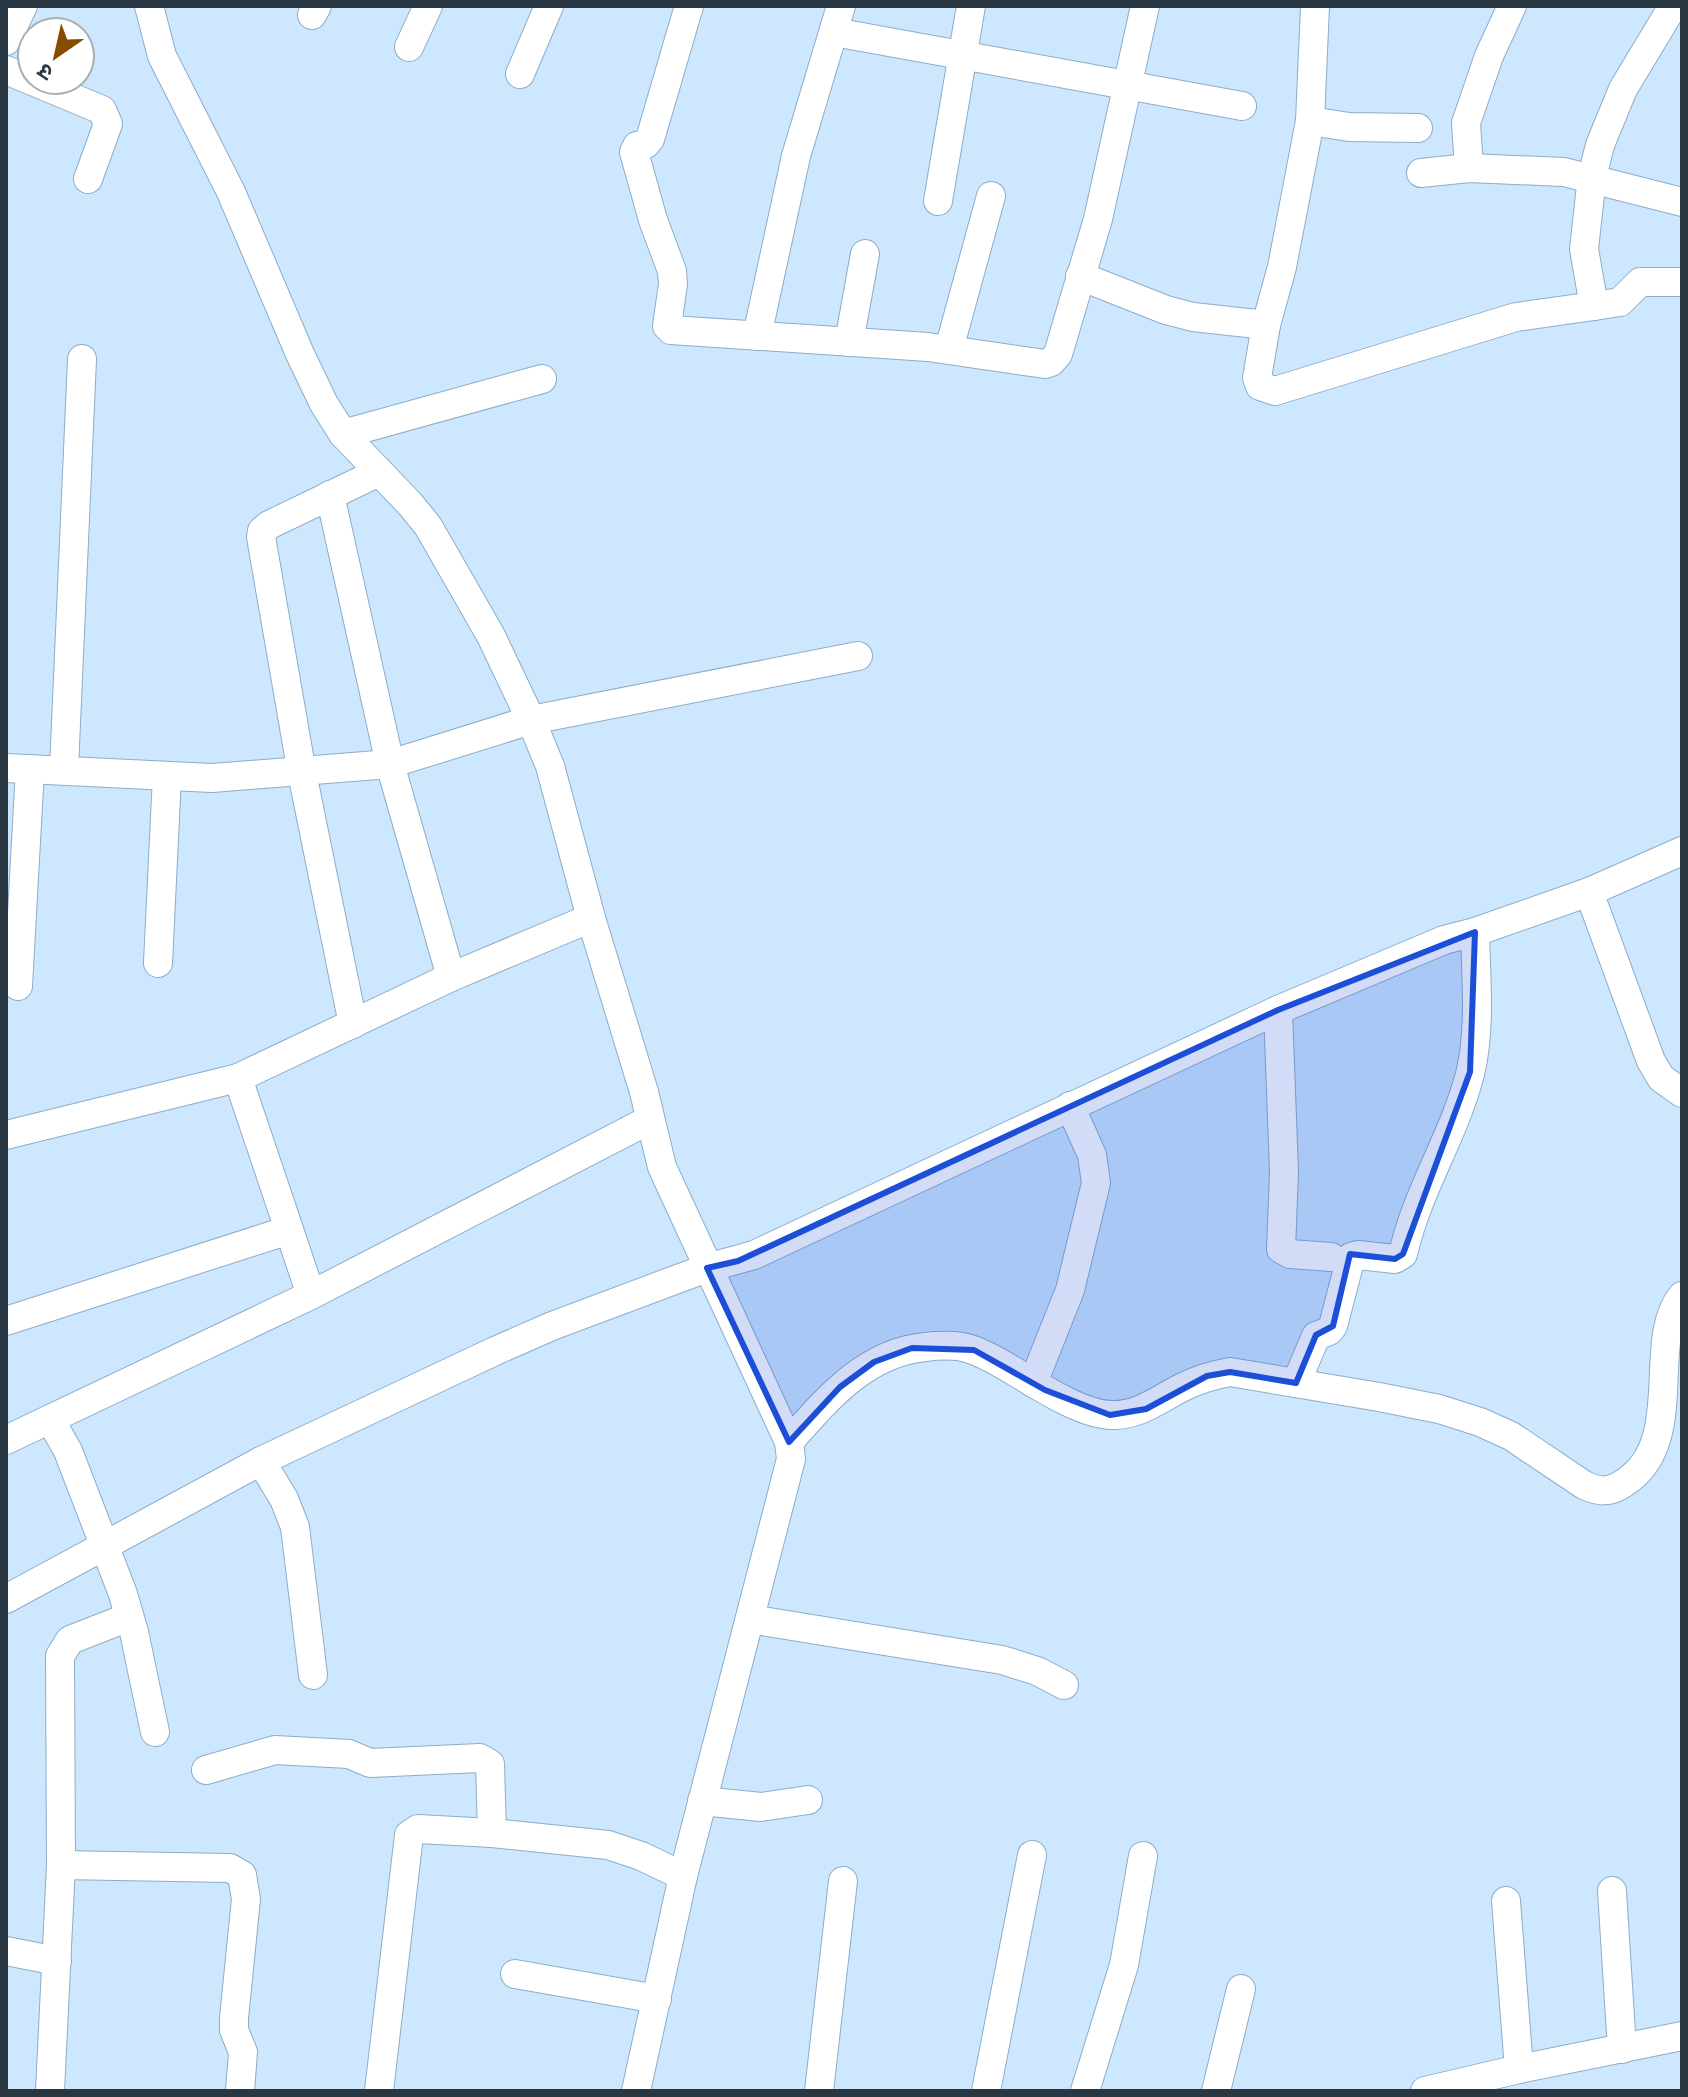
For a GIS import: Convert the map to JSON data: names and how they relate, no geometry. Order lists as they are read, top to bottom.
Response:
{
  "north": "bottom left"
}
